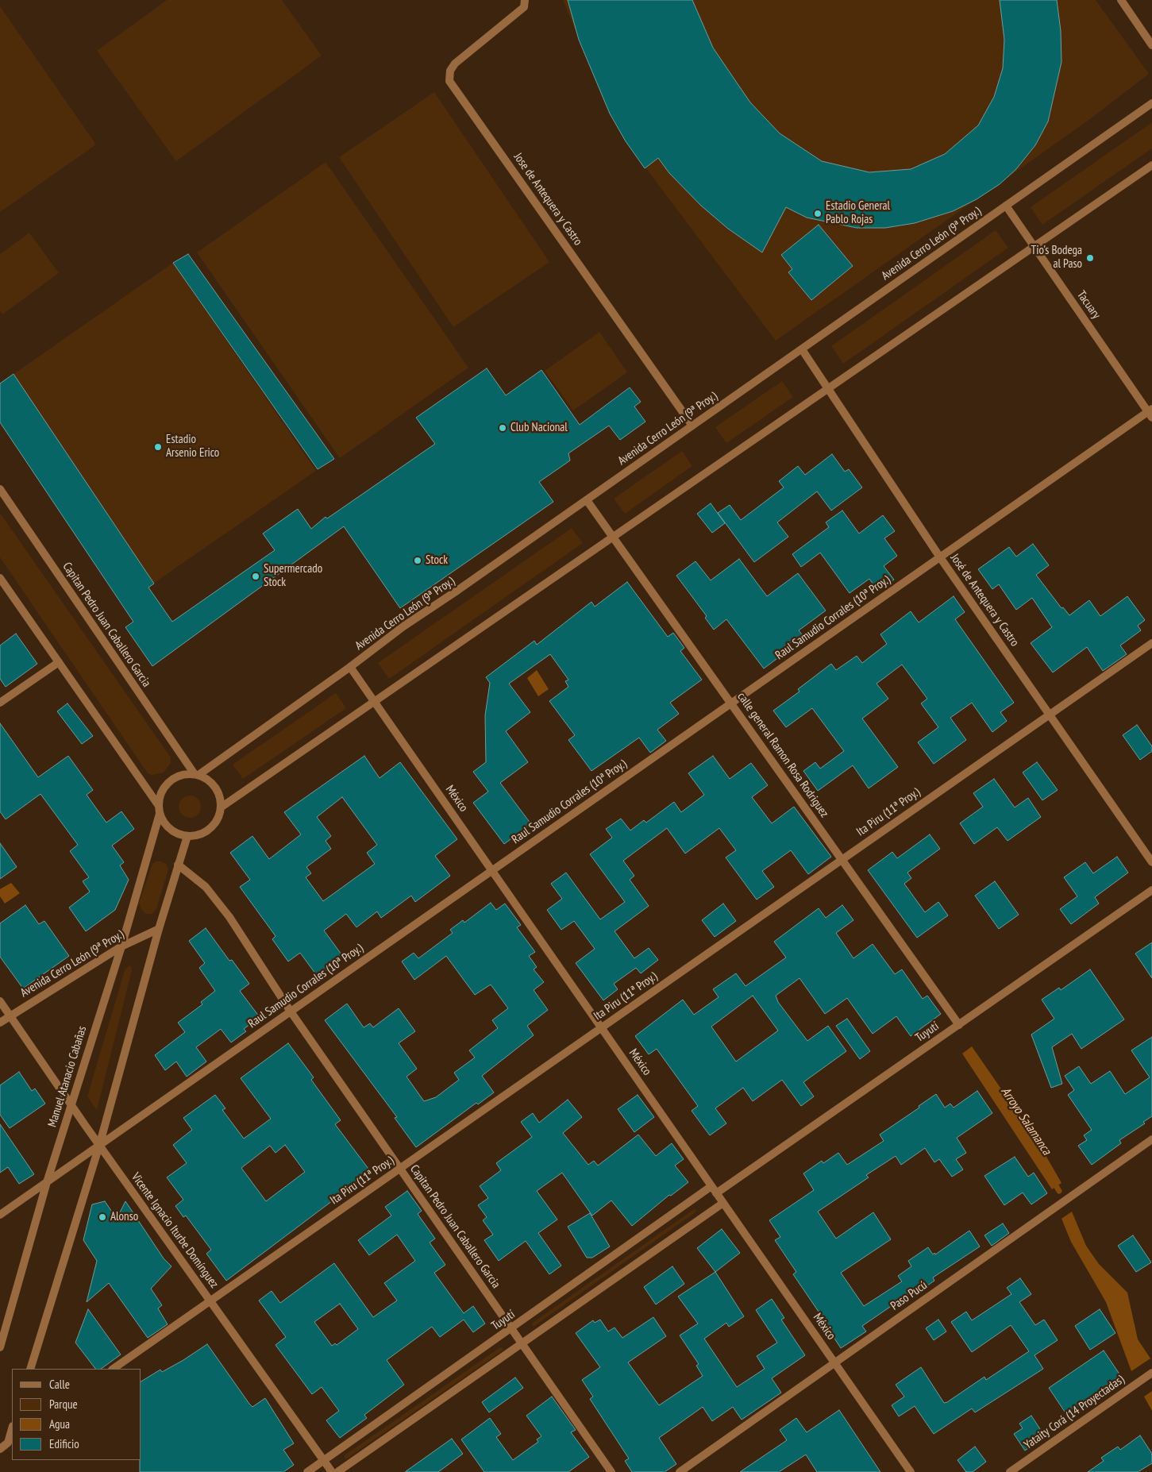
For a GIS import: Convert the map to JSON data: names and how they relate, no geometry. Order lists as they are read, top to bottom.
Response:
{
  "streets": {
    "street": [
      "Jose de Antequera y Castro",
      "Avenida Cerro León (9ª Proy.)",
      "Tacuary",
      "José de Antequera y Castro",
      "Raul Samudio Corrales (10ª Proy.)",
      "Capitan Pedro Juan Caballero Garcia",
      "calle general Ramon Rosa Rodriguez",
      "México",
      "Ita Piru (11ª Proy.)",
      "Tuyutí",
      "Manuel Atanacio Cabañas",
      "Vicente Ignacio Iturbe Domínguez",
      "Paso Pucú",
      "Yataity Corá (14 Proyectadas)"
    ]
  },
  "crossings": [
    ["Jose de Antequera y Castro", "Avenida Cerro León (9ª Proy.)"],
    ["Avenida Cerro León (9ª Proy.)", "Tacuary"],
    ["Avenida Cerro León (9ª Proy.)", "José de Antequera y Castro"],
    ["Avenida Cerro León (9ª Proy.)", "Capitan Pedro Juan Caballero Garcia"],
    ["Avenida Cerro León (9ª Proy.)", "calle general Ramon Rosa Rodriguez"],
    ["Avenida Cerro León (9ª Proy.)", "México"],
    ["Avenida Cerro León (9ª Proy.)", "Manuel Atanacio Cabañas"],
    ["Avenida Cerro León (9ª Proy.)", "Vicente Ignacio Iturbe Domínguez"],
    ["Tacuary", "Raul Samudio Corrales (10ª Proy.)"],
    ["José de Antequera y Castro", "Raul Samudio Corrales (10ª Proy.)"],
    ["José de Antequera y Castro", "Ita Piru (11ª Proy.)"],
    ["Raul Samudio Corrales (10ª Proy.)", "Capitan Pedro Juan Caballero Garcia"],
    ["Raul Samudio Corrales (10ª Proy.)", "calle general Ramon Rosa Rodriguez"],
    ["Raul Samudio Corrales (10ª Proy.)", "México"],
    ["Raul Samudio Corrales (10ª Proy.)", "Manuel Atanacio Cabañas"],
    ["Raul Samudio Corrales (10ª Proy.)", "Vicente Ignacio Iturbe Domínguez"],
    ["Capitan Pedro Juan Caballero Garcia", "Ita Piru (11ª Proy.)"],
    ["Capitan Pedro Juan Caballero Garcia", "Tuyutí"],
    ["Capitan Pedro Juan Caballero Garcia", "Manuel Atanacio Cabañas"],
    ["calle general Ramon Rosa Rodriguez", "Ita Piru (11ª Proy.)"],
    ["calle general Ramon Rosa Rodriguez", "Tuyutí"],
    ["México", "Ita Piru (11ª Proy.)"],
    ["México", "Tuyutí"],
    ["México", "Paso Pucú"],
    ["Ita Piru (11ª Proy.)", "Vicente Ignacio Iturbe Domínguez"],
    ["Tuyutí", "Vicente Ignacio Iturbe Domínguez"],
    ["Manuel Atanacio Cabañas", "Vicente Ignacio Iturbe Domínguez"]
  ],
  "water": ["Arroyo Salamanca"],
  "places": [
    "Estadio General Pablo Rojas",
    "Tio's Bodega al Paso",
    "Club Nacional",
    "Estadio Arsenio Erico",
    "Stock",
    "Supermercado Stock",
    "Alonso"
  ],
  "legend": [
    "Calle",
    "Parque",
    "Agua",
    "Edificio"
  ]
}
